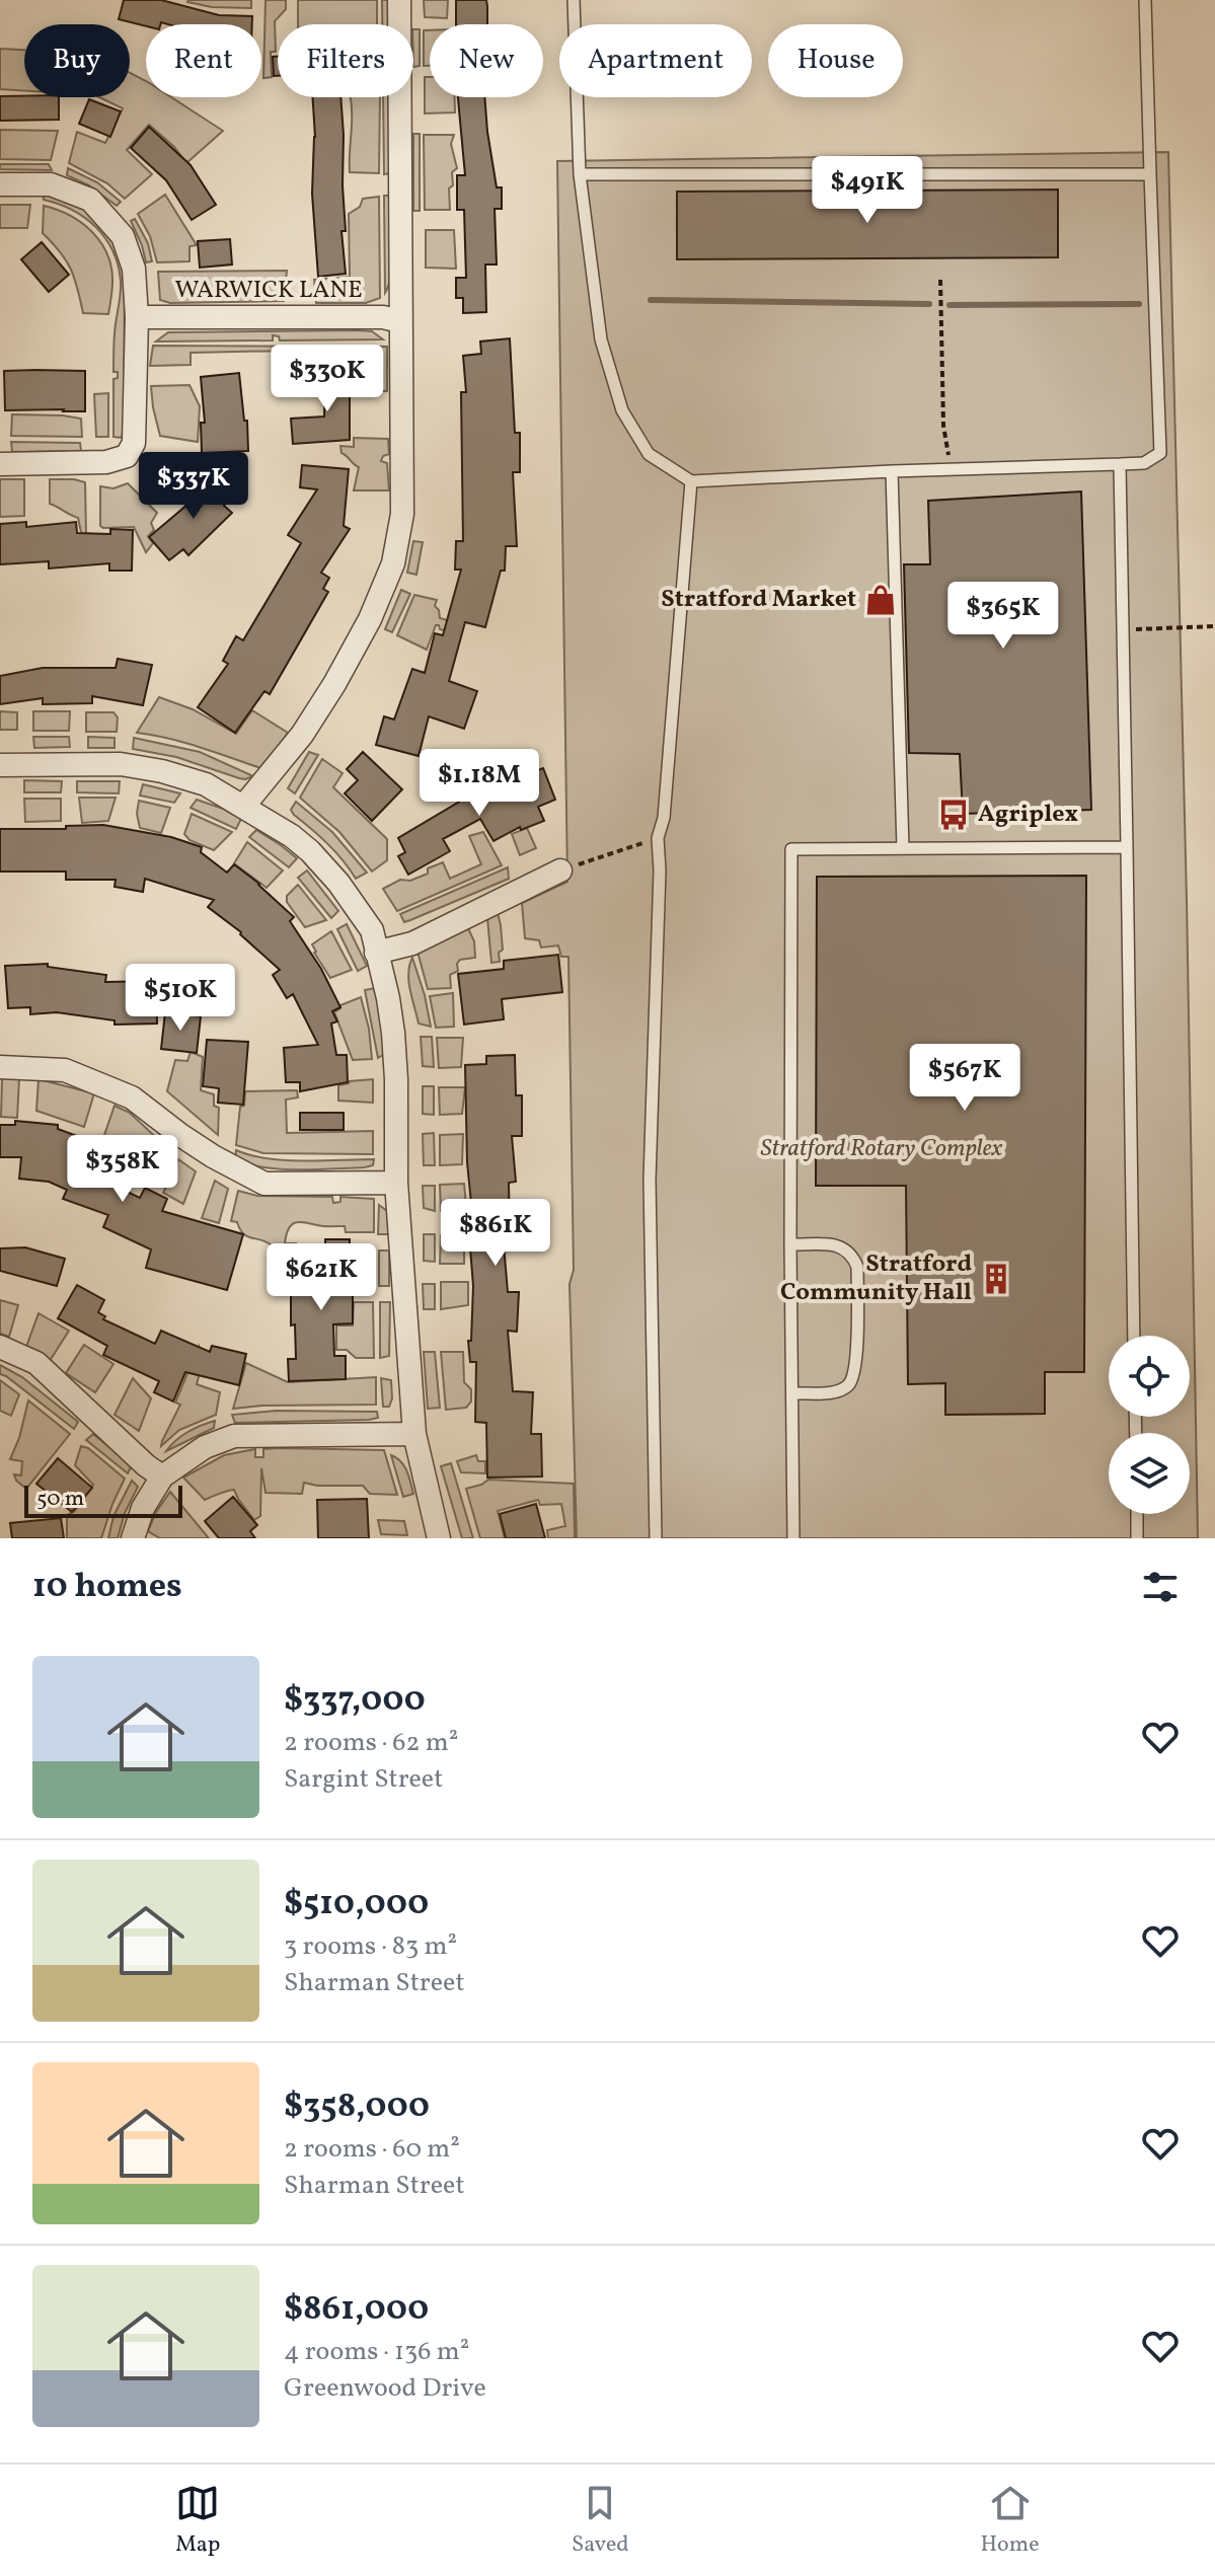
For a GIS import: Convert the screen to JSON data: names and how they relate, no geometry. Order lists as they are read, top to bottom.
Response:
{
  "streets": {
    "street": ["WARWICK LANE"]
  },
  "parks": ["Stratford Rotary Complex"],
  "places": {
    "shop": ["Stratford Market"],
    "bus stop": ["Agriplex"],
    "building": ["Stratford Community Hall"]
  },
  "scale_bar": "50 m",
  "page": {
    "chip": [
      "Buy",
      "Rent",
      "Filters",
      "New",
      "Apartment",
      "House"
    ],
    "price": [
      "$491K",
      "$330K",
      "$337K",
      "$365K",
      "$1.18M",
      "$510K",
      "$567K",
      "$358K",
      "$861K",
      "$621K"
    ],
    "scale": "50 m",
    "heading": "10 homes",
    "list": [
      {
        "name": "$337,000",
        "note": "2 rooms · 62 m² · Sargint Street"
      },
      {
        "name": "$510,000",
        "note": "3 rooms · 83 m² · Sharman Street"
      },
      {
        "name": "$358,000",
        "note": "2 rooms · 60 m² · Sharman Street"
      },
      {
        "name": "$861,000",
        "note": "4 rooms · 136 m² · Greenwood Drive"
      }
    ],
    "tabs": ["Map", "Saved", "Home"]
  }
}
